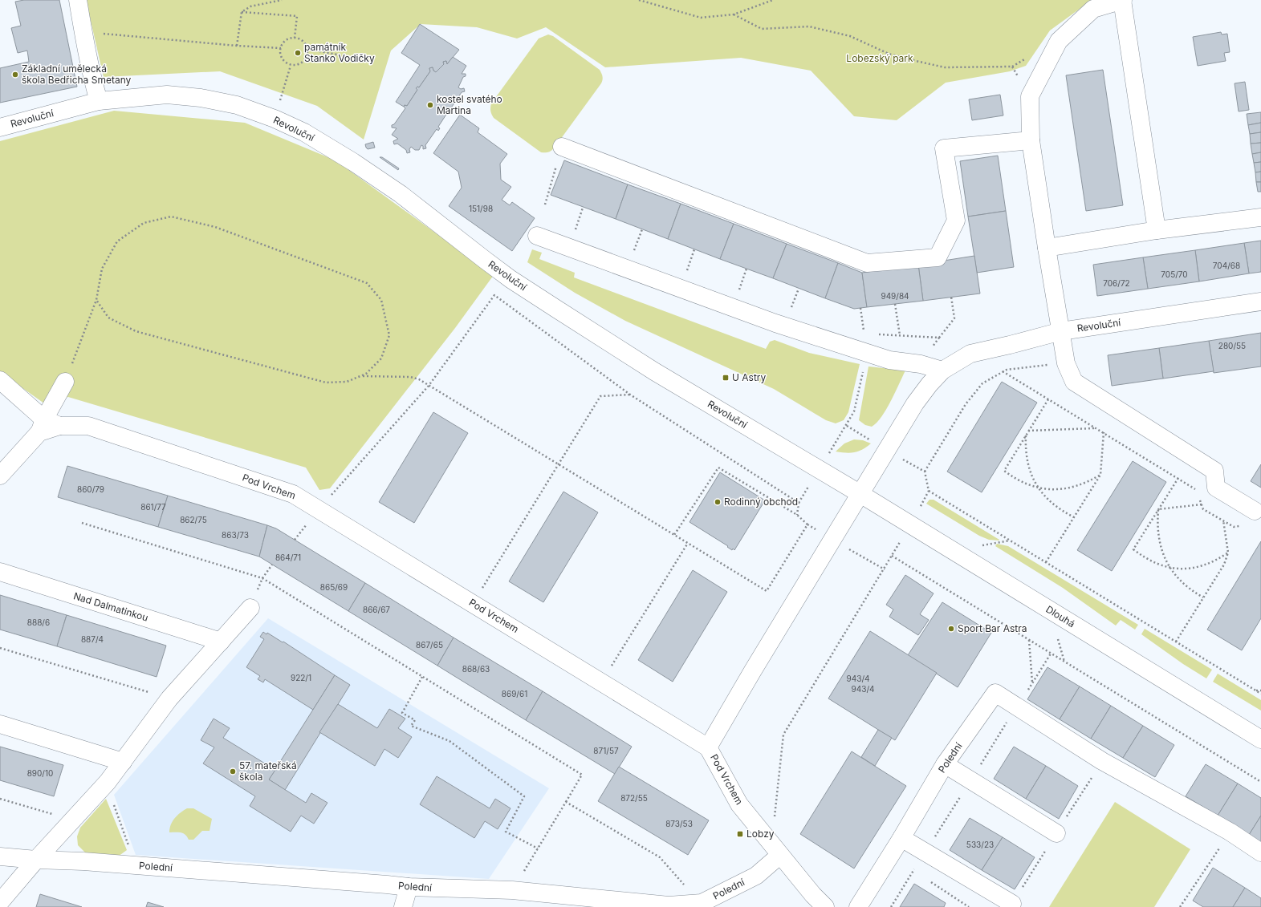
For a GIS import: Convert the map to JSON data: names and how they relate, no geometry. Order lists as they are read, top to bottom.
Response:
{
  "streets": {
    "street": [
      "Revoluční",
      "Pod Vrchem",
      "Nad Dalmatinkou",
      "Dlouhá",
      "Polední"
    ]
  },
  "crossings": [
    ["Revoluční", "Dlouhá"],
    ["Pod Vrchem", "Polední"]
  ],
  "parks": ["Lobezský park"],
  "places": {
    "other": [
      "památník Stanko Vodičky",
      "Základní umělecká škola Bedřicha Smetany",
      "kostel svatého Martina",
      "Rodinný obchod",
      "Sport Bar Astra",
      "57. mateřská škola"
    ],
    "transit": ["U Astry", "Lobzy"]
  },
  "house_numbers": [
    "151/98",
    "704/68",
    "705/70",
    "706/72",
    "949/84",
    "280/55",
    "860/79",
    "861/77",
    "862/75",
    "863/73",
    "864/71",
    "865/69",
    "866/67",
    "888/6",
    "887/4",
    "867/65",
    "868/63",
    "922/1",
    "943/4",
    "943/4",
    "869/61",
    "871/57",
    "890/10",
    "872/55",
    "873/53",
    "533/23"
  ]
}
